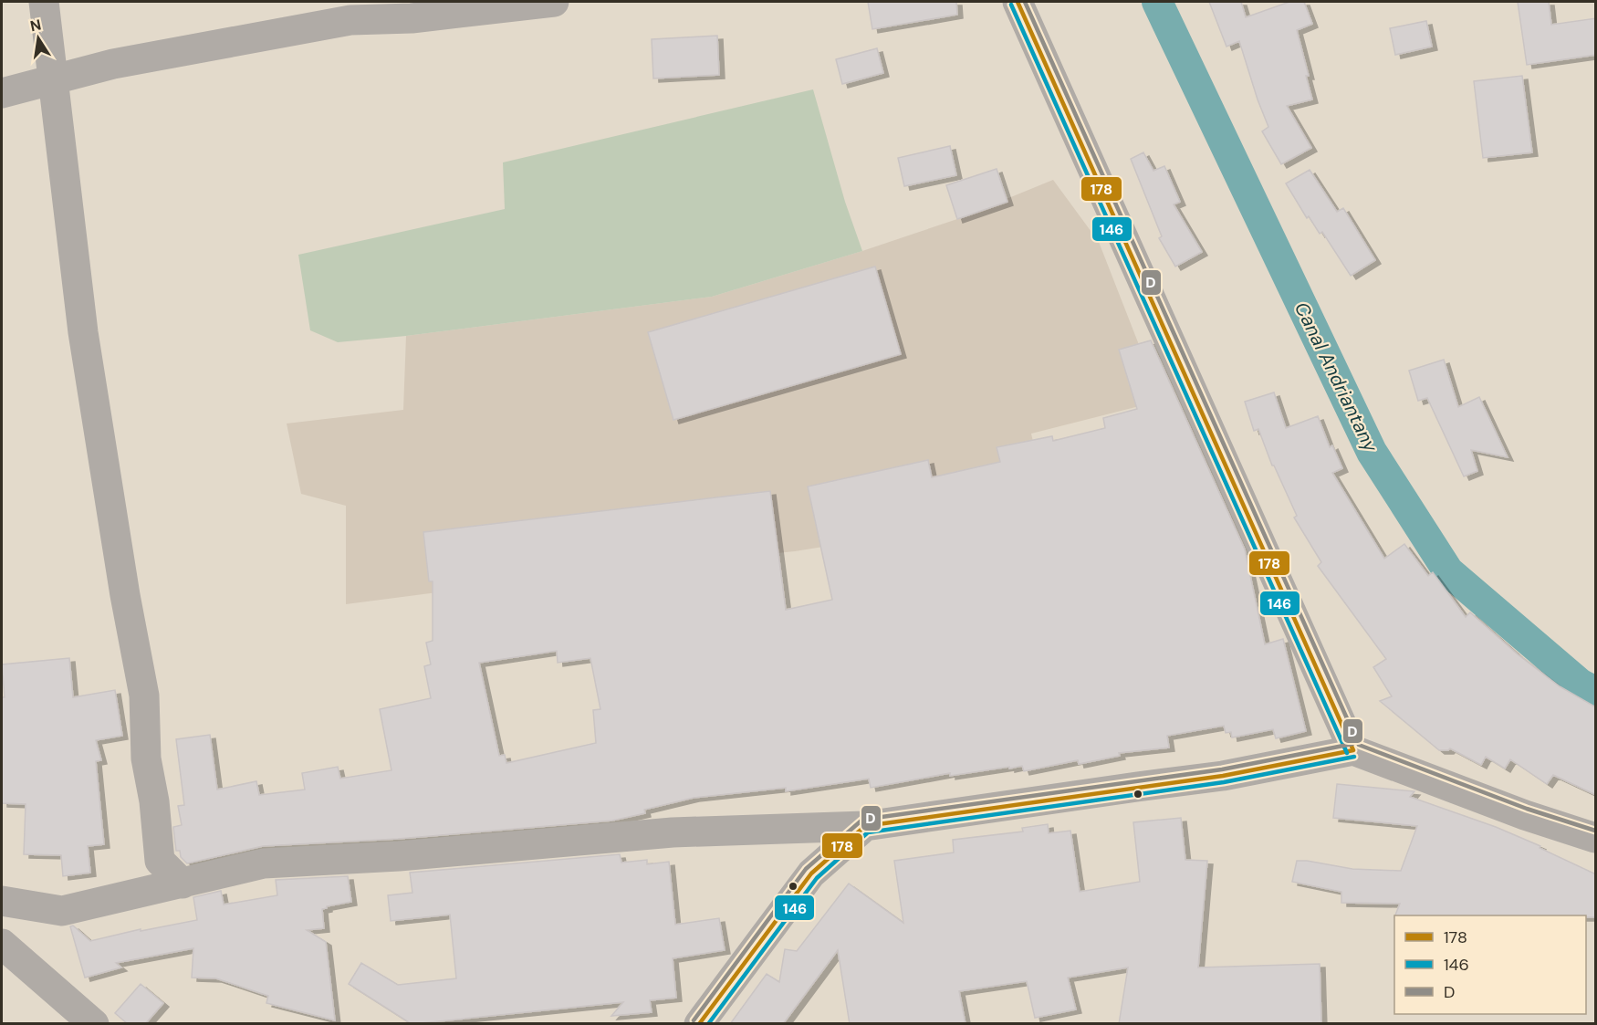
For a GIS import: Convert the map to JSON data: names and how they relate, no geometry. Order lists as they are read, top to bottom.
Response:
{
  "water": ["Canal Andriantany"],
  "lines": ["transit line 178", "transit line D", "transit line 146"],
  "legend": ["178", "146", "D"],
  "north": "top"
}
